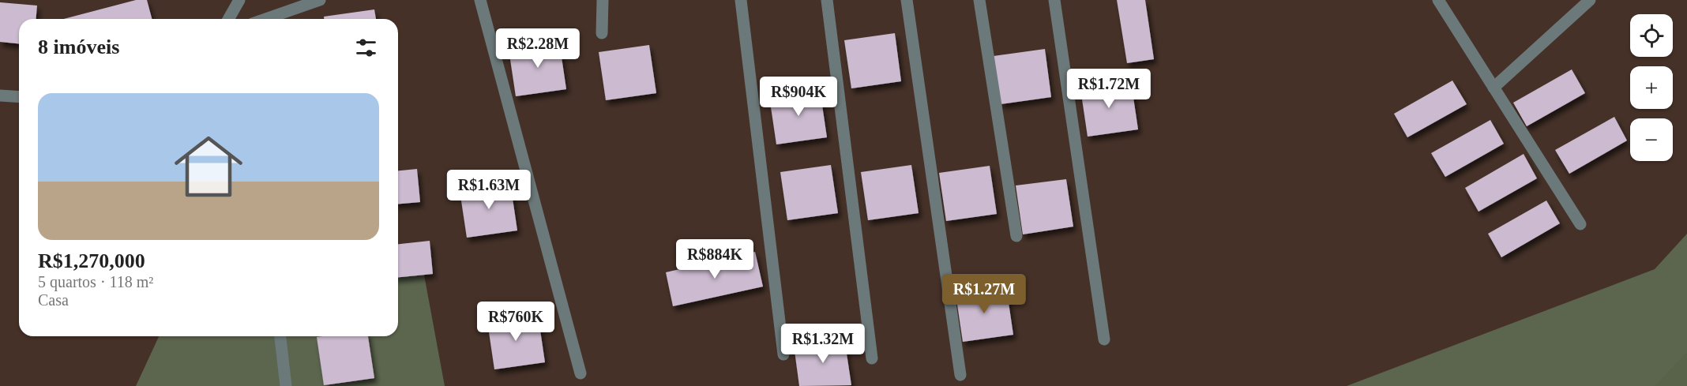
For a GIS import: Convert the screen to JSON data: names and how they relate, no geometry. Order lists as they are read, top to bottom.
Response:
{
  "page": {
    "map_buttons": ["+", "−"],
    "heading": "8 imóveis",
    "price": [
      "R$2.28M",
      "R$1.72M",
      "R$904K",
      "R$1.63M",
      "R$884K",
      "R$1.27M",
      "R$760K",
      "R$1.32M"
    ],
    "list": [
      {
        "name": "R$1,270,000",
        "note": "5 quartos · 118 m² · Casa"
      }
    ]
  }
}
